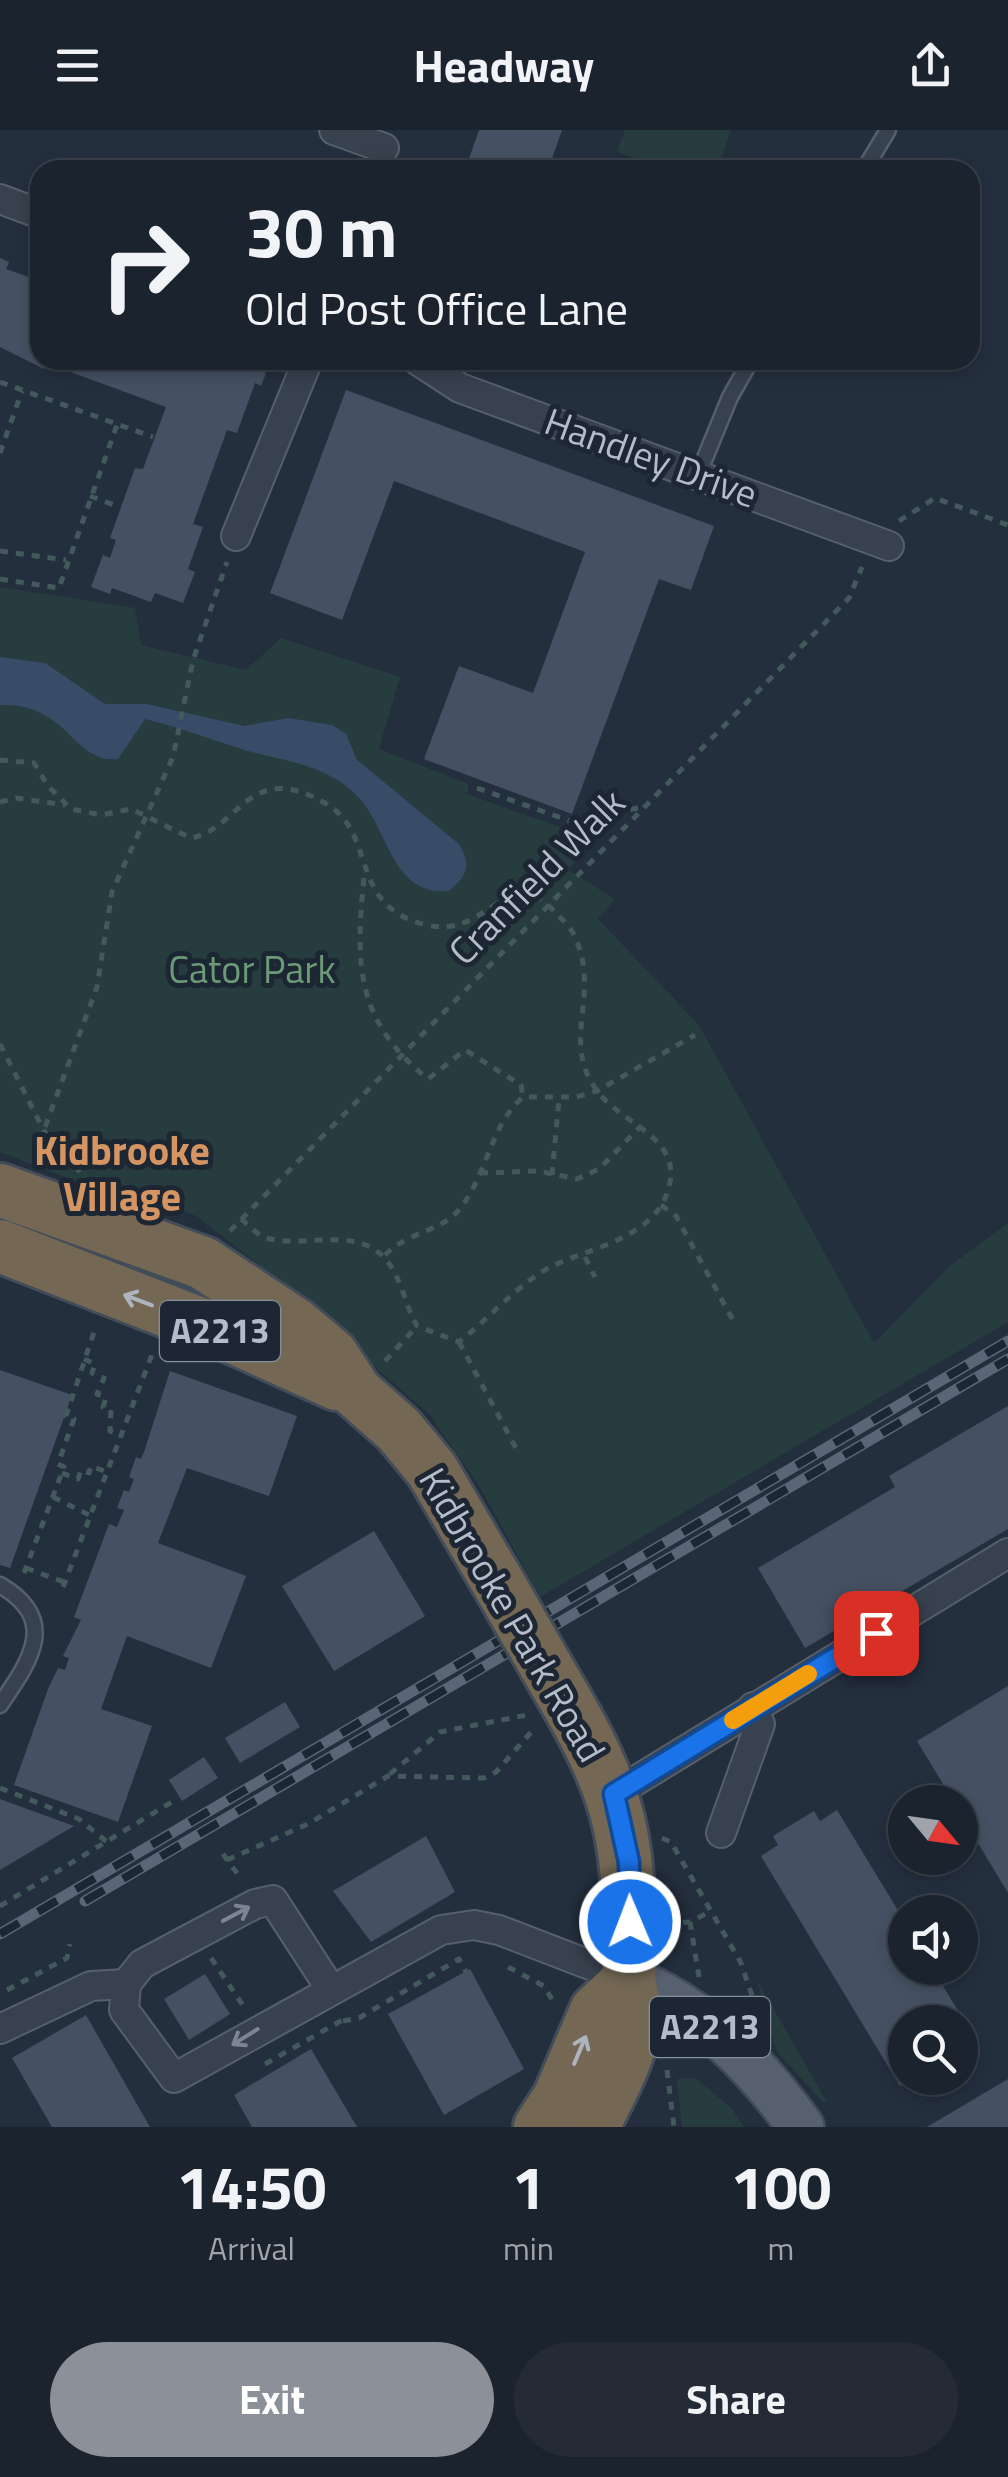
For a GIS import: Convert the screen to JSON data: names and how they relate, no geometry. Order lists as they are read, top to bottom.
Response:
{
  "streets": {
    "highway": ["A2213", "Kidbrooke Park Road"],
    "street": ["Handley Drive"],
    "path": ["Cranfield Walk"]
  },
  "crossings": [
    ["Handley Drive", "Cranfield Walk"],
    ["A2213", "Kidbrooke Park Road"]
  ],
  "districts": ["Kidbrooke Village"],
  "parks": ["Cator Park"],
  "north": "bottom right",
  "page": {
    "header": "Headway",
    "turn": ["30 m", "Old Post Office Lane"],
    "eta": [
      "14:50",
      "Arrival",
      "1",
      "min",
      "100",
      "m"
    ],
    "buttons": ["Exit", "Share"]
  }
}
